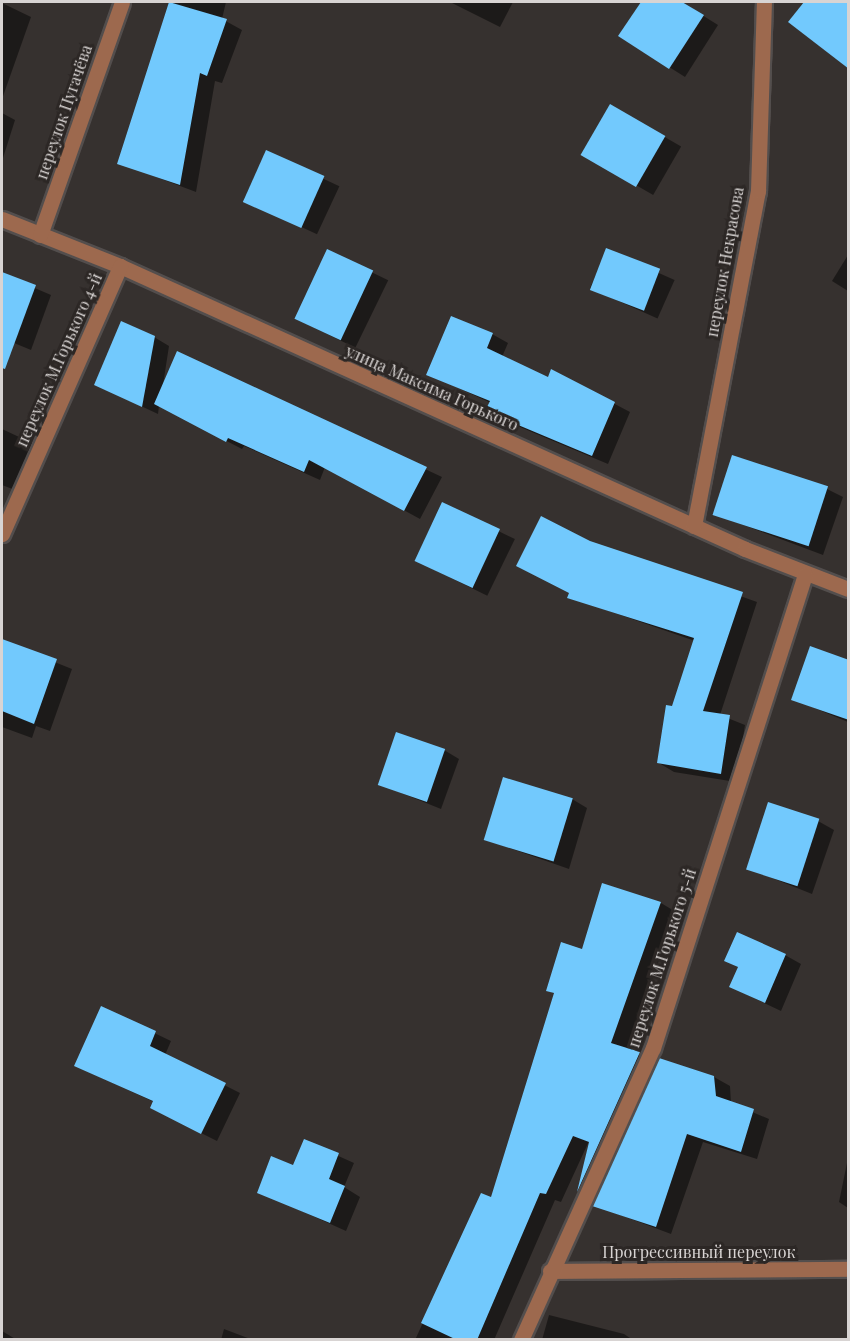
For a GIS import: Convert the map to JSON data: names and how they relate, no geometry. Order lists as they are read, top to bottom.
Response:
{
  "streets": {
    "street": [
      "переулок Пугачёва",
      "переулок Некрасова",
      "переулок М.Горького 4-й",
      "улица Максима Горького",
      "переулок М.Горького 5-й",
      "Прогрессивный переулок"
    ]
  },
  "crossings": [
    ["переулок Пугачёва", "улица Максима Горького"],
    ["переулок Некрасова", "улица Максима Горького"],
    ["переулок М.Горького 4-й", "улица Максима Горького"],
    ["улица Максима Горького", "переулок М.Горького 5-й"],
    ["переулок М.Горького 5-й", "Прогрессивный переулок"]
  ]
}
